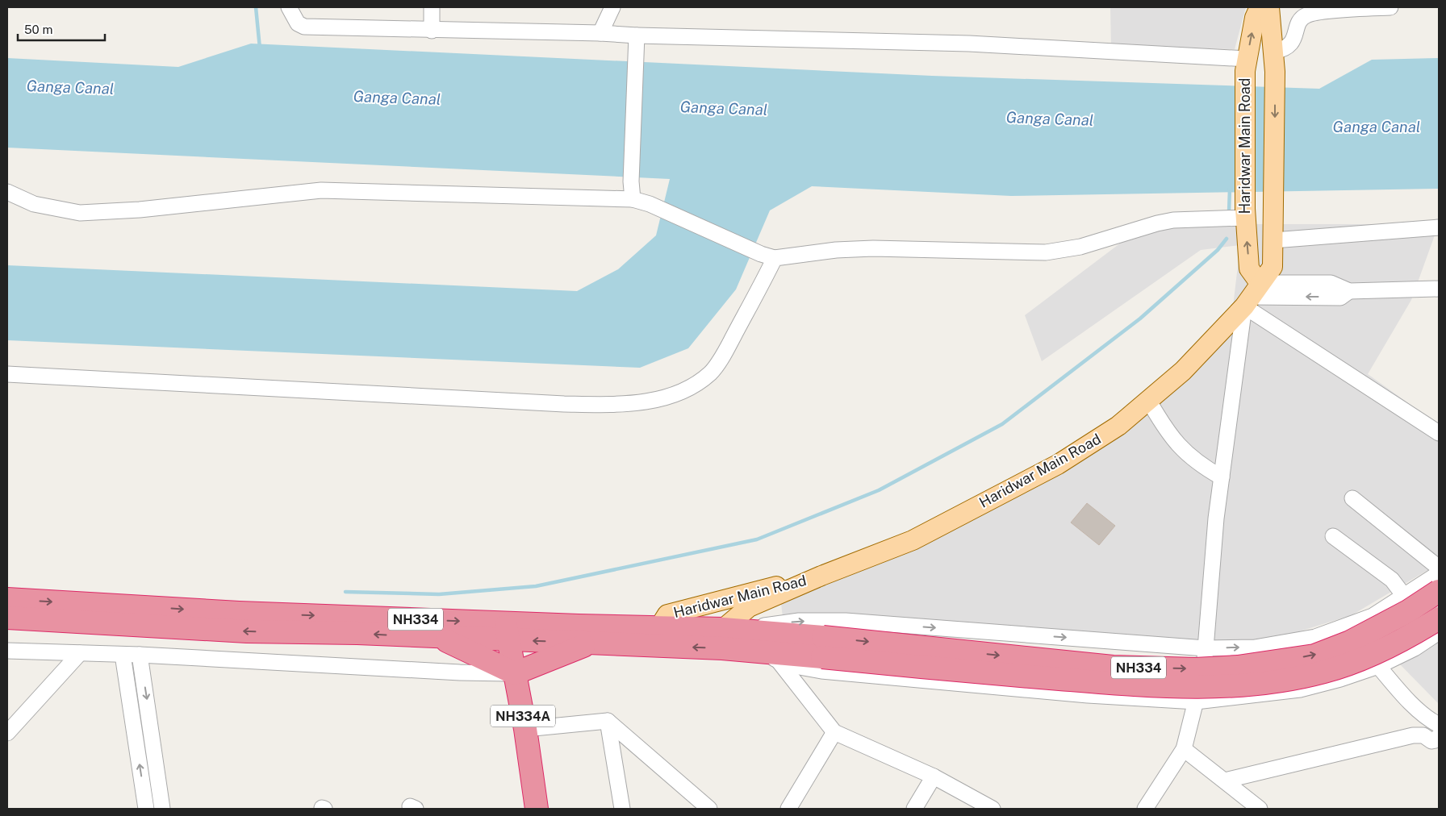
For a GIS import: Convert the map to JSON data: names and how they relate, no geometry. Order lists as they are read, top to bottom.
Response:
{
  "streets": {
    "highway": ["NH334", "NH334A"],
    "main road": ["Haridwar Main Road"]
  },
  "crossings": [
    ["Haridwar Main Road", "NH334"],
    ["NH334", "NH334A"]
  ],
  "water": ["Ganga Canal"],
  "scale_bar": "50 m"
}
